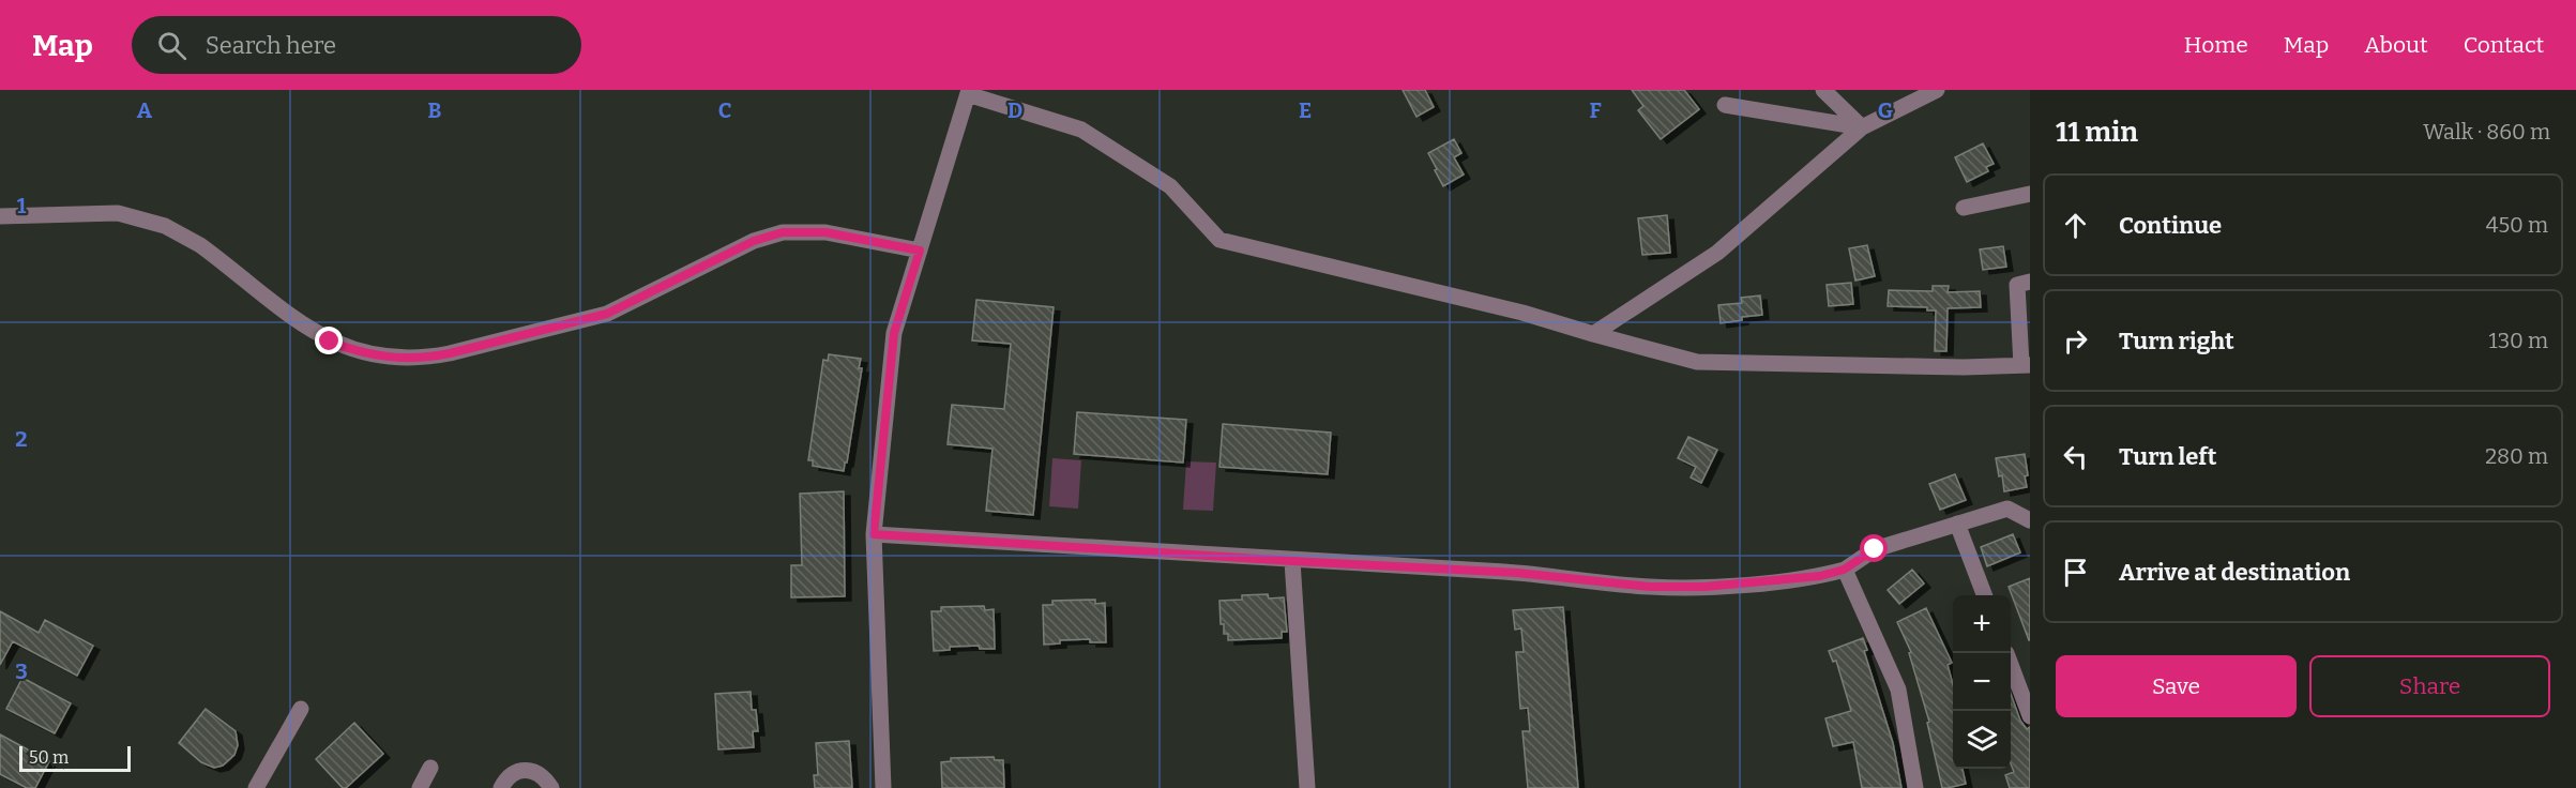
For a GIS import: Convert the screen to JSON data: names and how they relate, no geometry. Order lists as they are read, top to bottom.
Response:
{
  "scale_bar": "50 m",
  "page": {
    "header": "Map",
    "search": "Search here",
    "nav": [
      "Home",
      "Map",
      "About",
      "Contact"
    ],
    "heading": ["11 min", "Walk · 860 m"],
    "list": [
      ["Continue", "450 m"],
      ["Turn right", "130 m"],
      ["Turn left", "280 m"],
      "Arrive at destination"
    ],
    "map_buttons": ["+", "−"],
    "buttons": ["Save", "Share"],
    "scale": "50 m"
  },
  "grid": {
    "columns": [
      "A",
      "B",
      "C",
      "D",
      "E",
      "F",
      "G"
    ],
    "rows": ["1", "2", "3"]
  }
}
